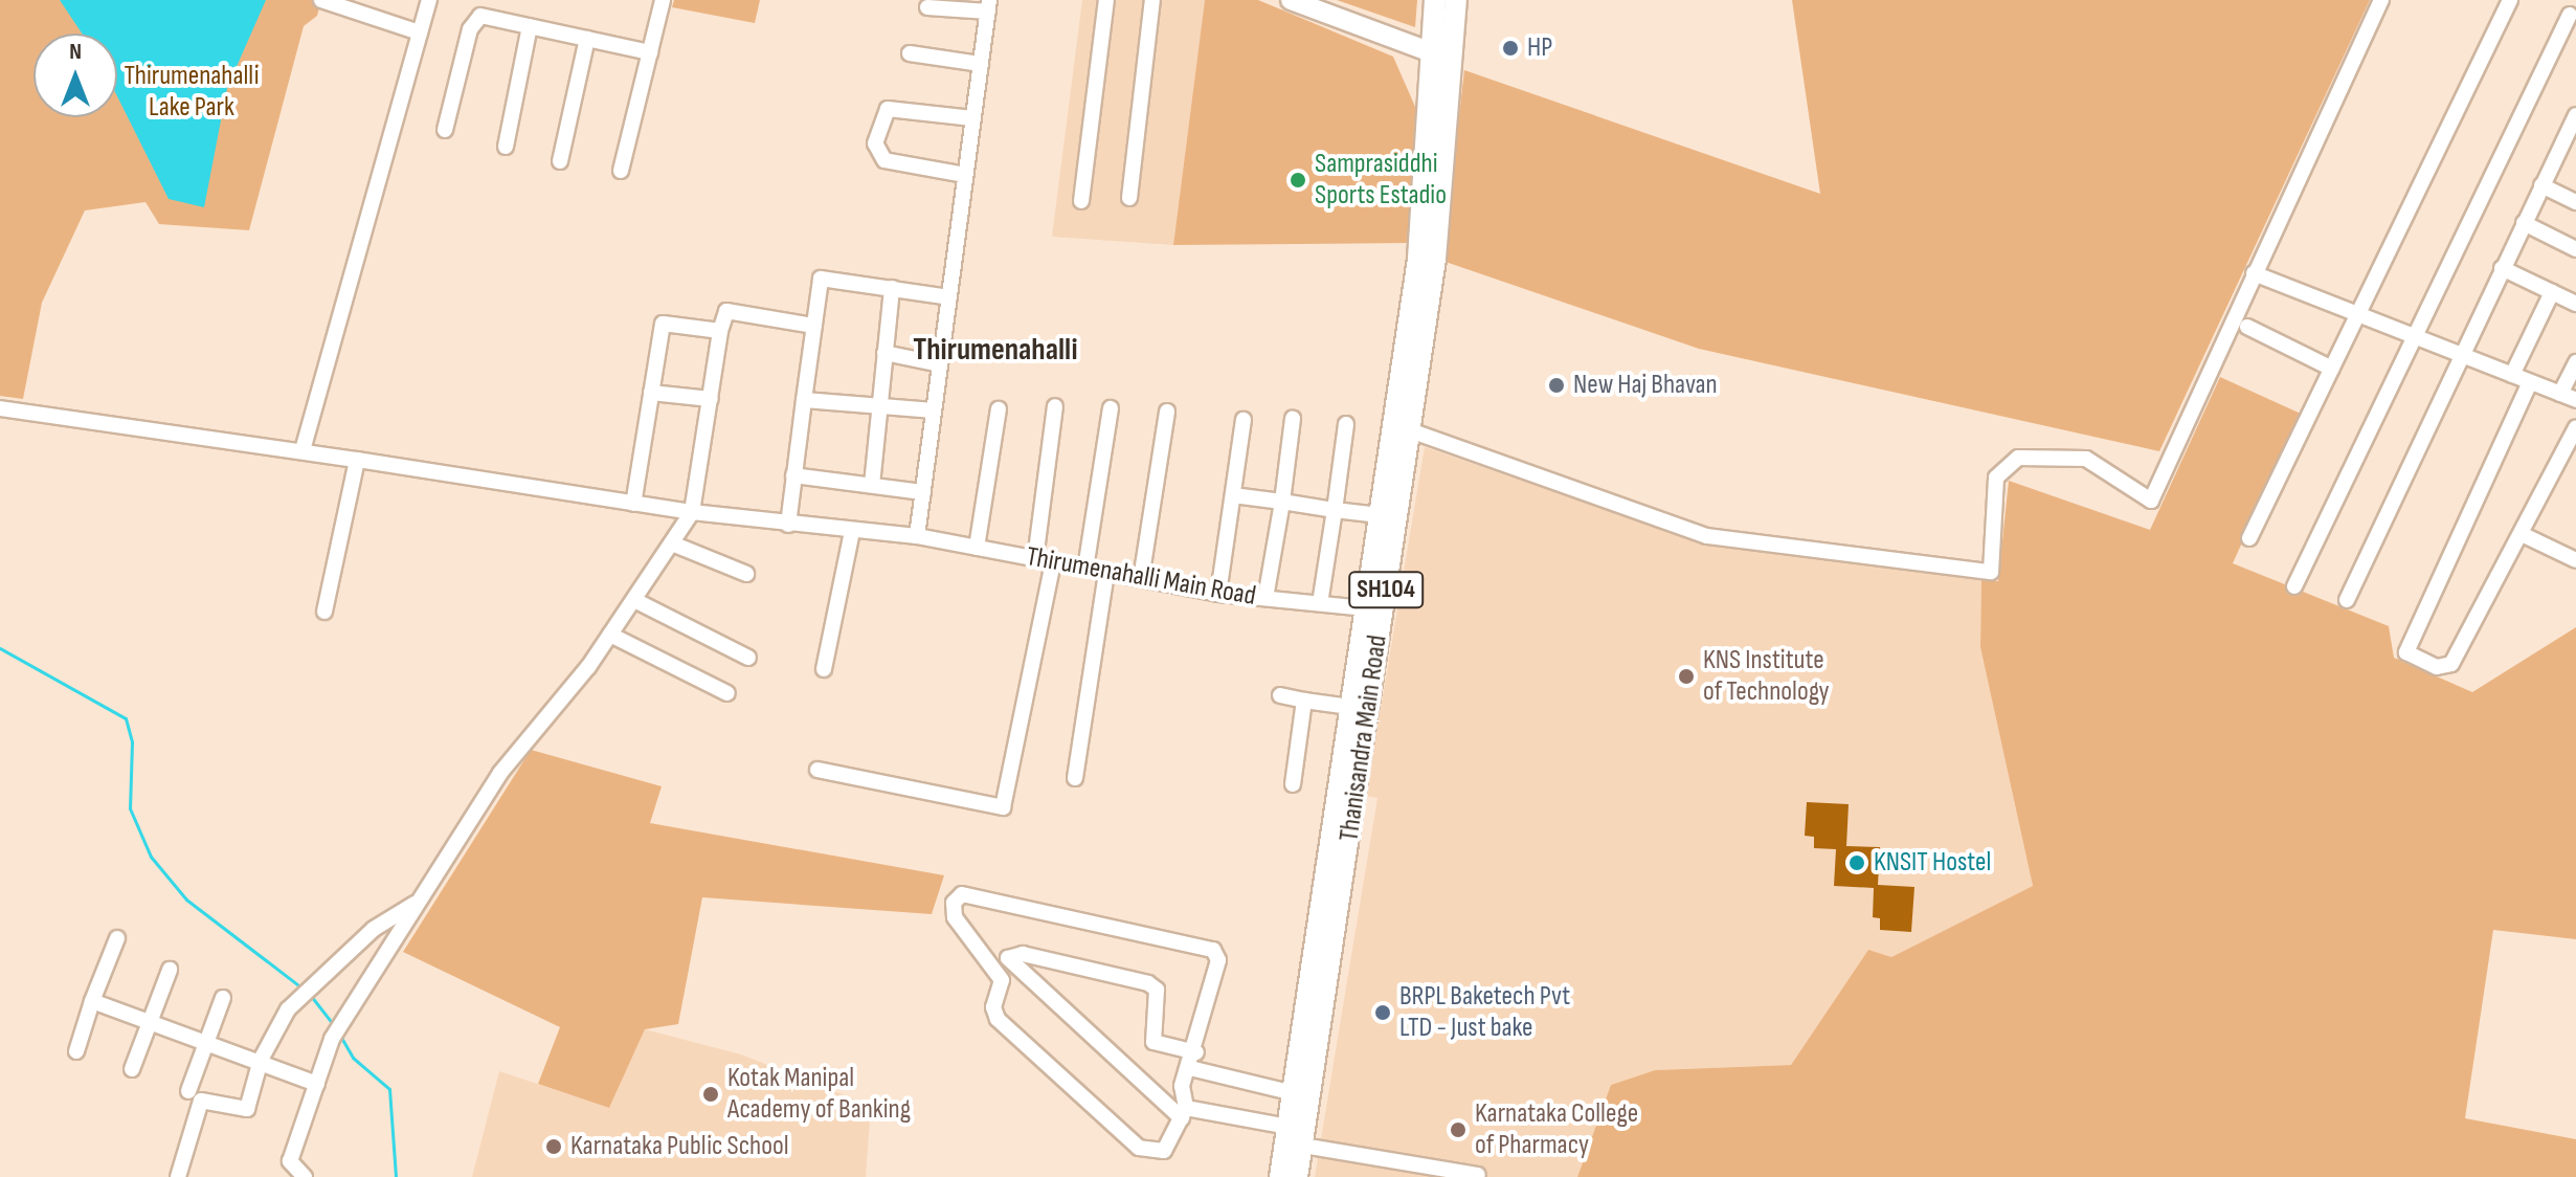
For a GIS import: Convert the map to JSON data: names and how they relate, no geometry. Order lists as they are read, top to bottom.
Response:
{
  "streets": {
    "main road": ["SH104", "Thanisandra Main Road"],
    "street": ["Thirumenahalli Main Road"]
  },
  "crossings": [
    ["Thirumenahalli Main Road", "Thanisandra Main Road"]
  ],
  "districts": ["Thirumenahalli"],
  "parks": ["Thirumenahalli Lake Park"],
  "places": [
    "HP",
    "Samprasiddhi Sports Estadio",
    "New Haj Bhavan",
    "KNS Institute of Technology",
    "KNSIT Hostel",
    "BRPL Baketech Pvt LTD - Just bake",
    "Kotak Manipal Academy of Banking",
    "Karnataka College of Pharmacy",
    "Karnataka Public School"
  ],
  "north": "top"
}
